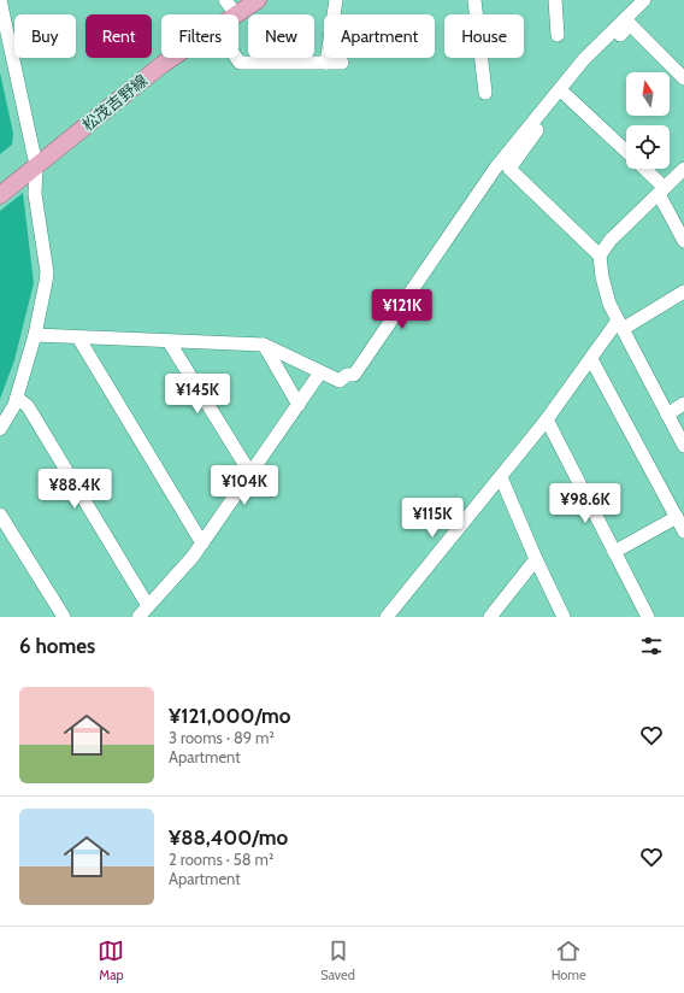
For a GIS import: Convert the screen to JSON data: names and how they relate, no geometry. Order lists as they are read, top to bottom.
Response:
{
  "streets": {
    "main road": ["松茂吉野線"]
  },
  "north": "top",
  "page": {
    "chip": [
      "Buy",
      "Rent",
      "Filters",
      "New",
      "Apartment",
      "House"
    ],
    "price": [
      "¥121K",
      "¥145K",
      "¥104K",
      "¥88.4K",
      "¥98.6K",
      "¥115K"
    ],
    "heading": "6 homes",
    "list": [
      {
        "name": "¥121,000/mo",
        "note": "3 rooms · 89 m² · Apartment"
      },
      {
        "name": "¥88,400/mo",
        "note": "2 rooms · 58 m² · Apartment"
      }
    ],
    "tabs": ["Map", "Saved", "Home"]
  }
}
